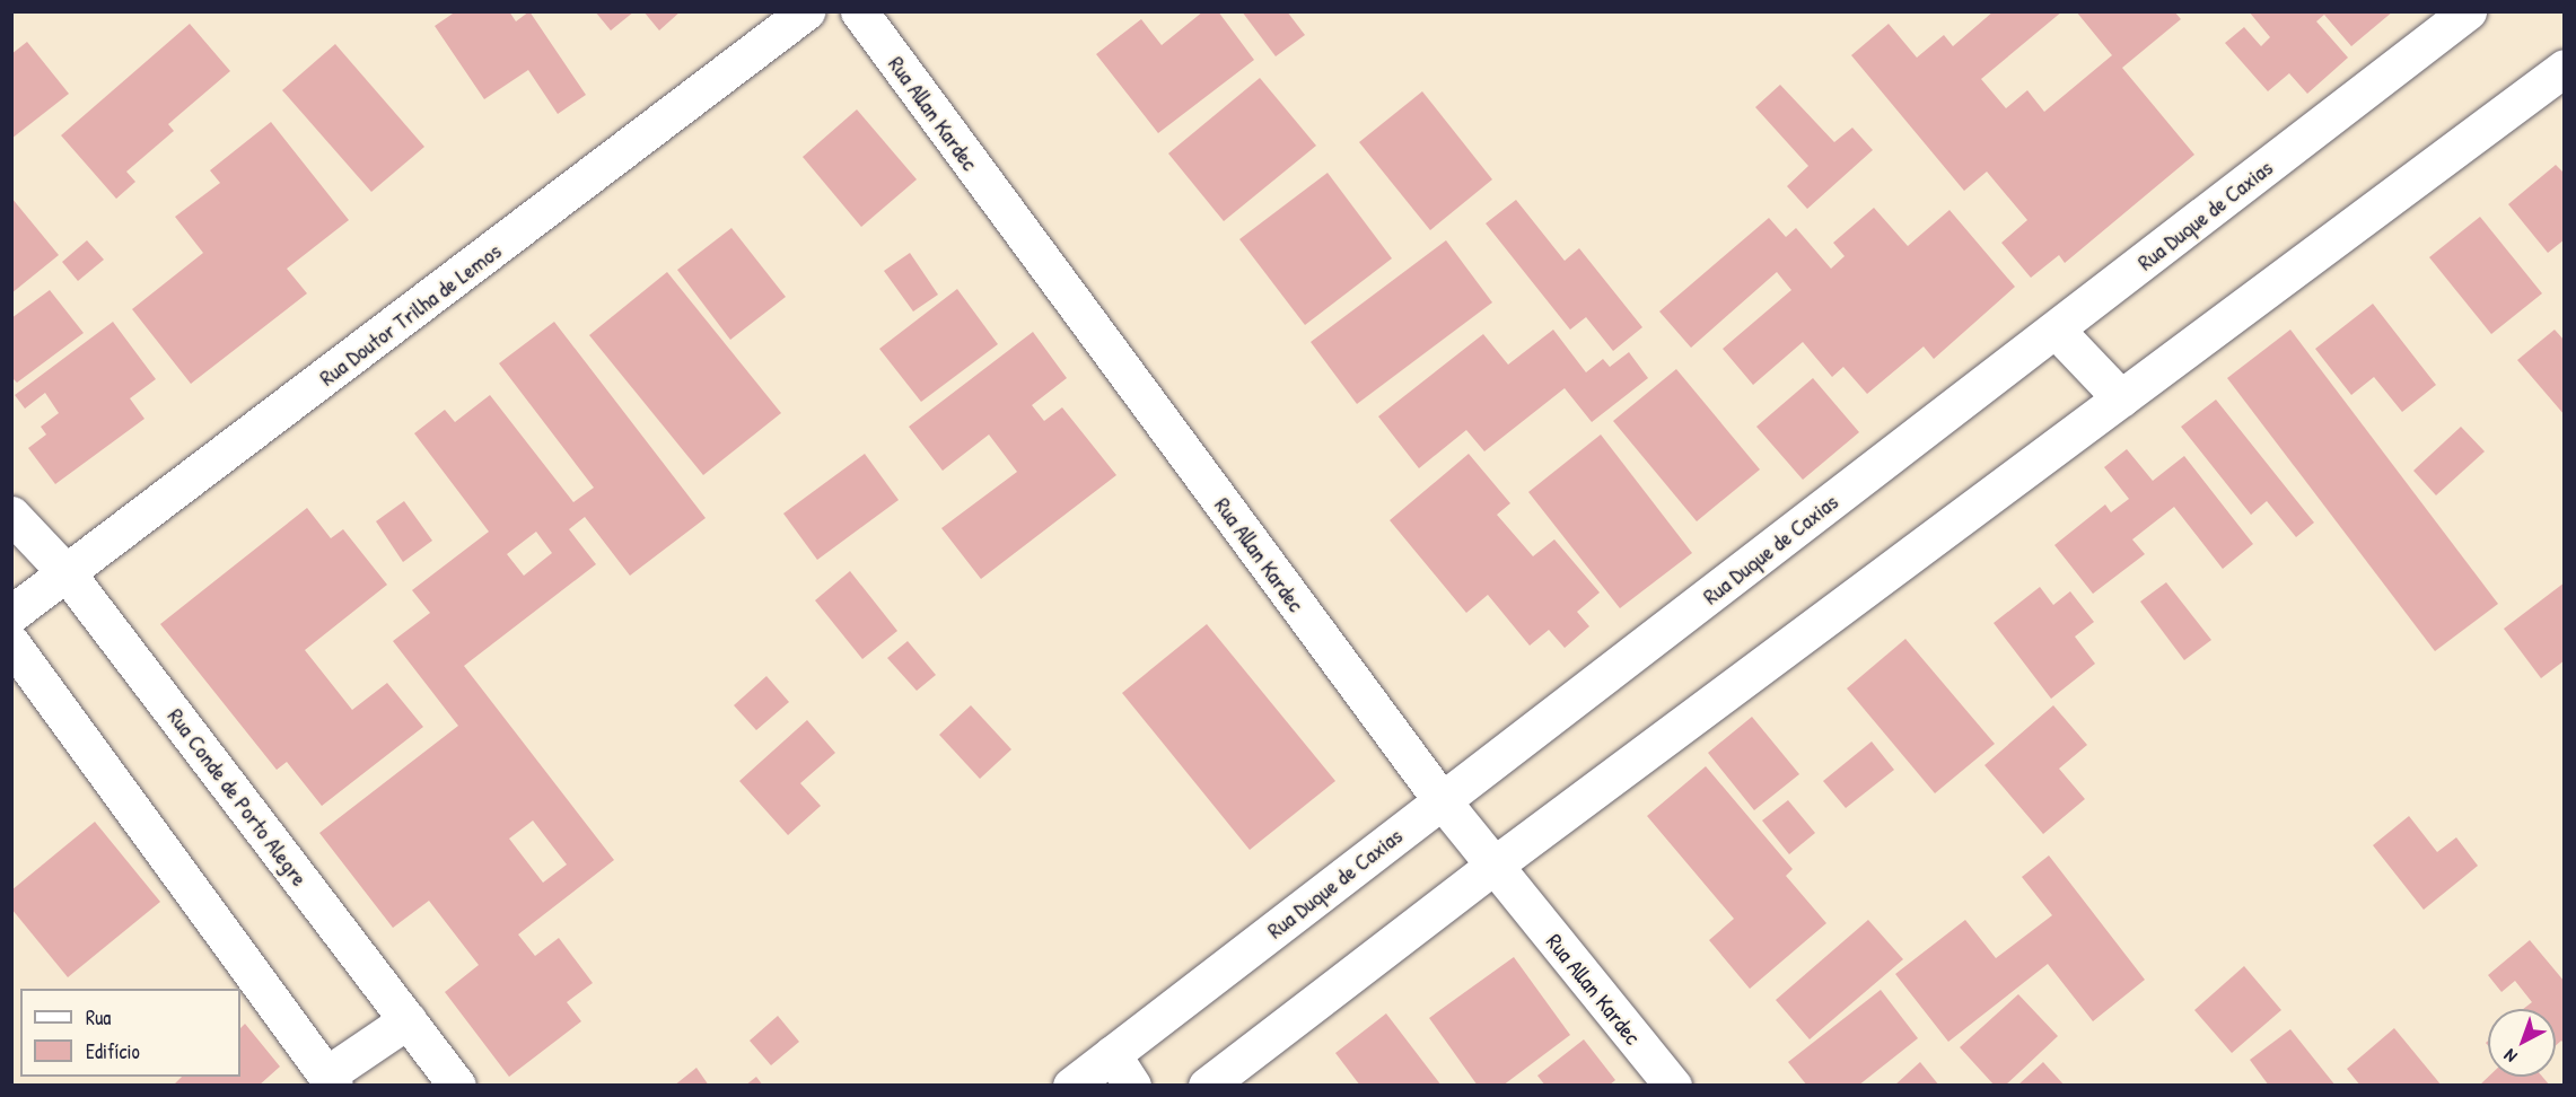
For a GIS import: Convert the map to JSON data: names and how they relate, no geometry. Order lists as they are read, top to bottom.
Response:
{
  "streets": {
    "street": [
      "Rua Allan Kardec",
      "Rua Duque de Caxias",
      "Rua Doutor Trilha de Lemos",
      "Rua Conde de Porto Alegre"
    ]
  },
  "crossings": [
    ["Rua Allan Kardec", "Rua Duque de Caxias"],
    ["Rua Doutor Trilha de Lemos", "Rua Conde de Porto Alegre"]
  ],
  "legend": ["Rua", "Edifício"],
  "north": "bottom left"
}
